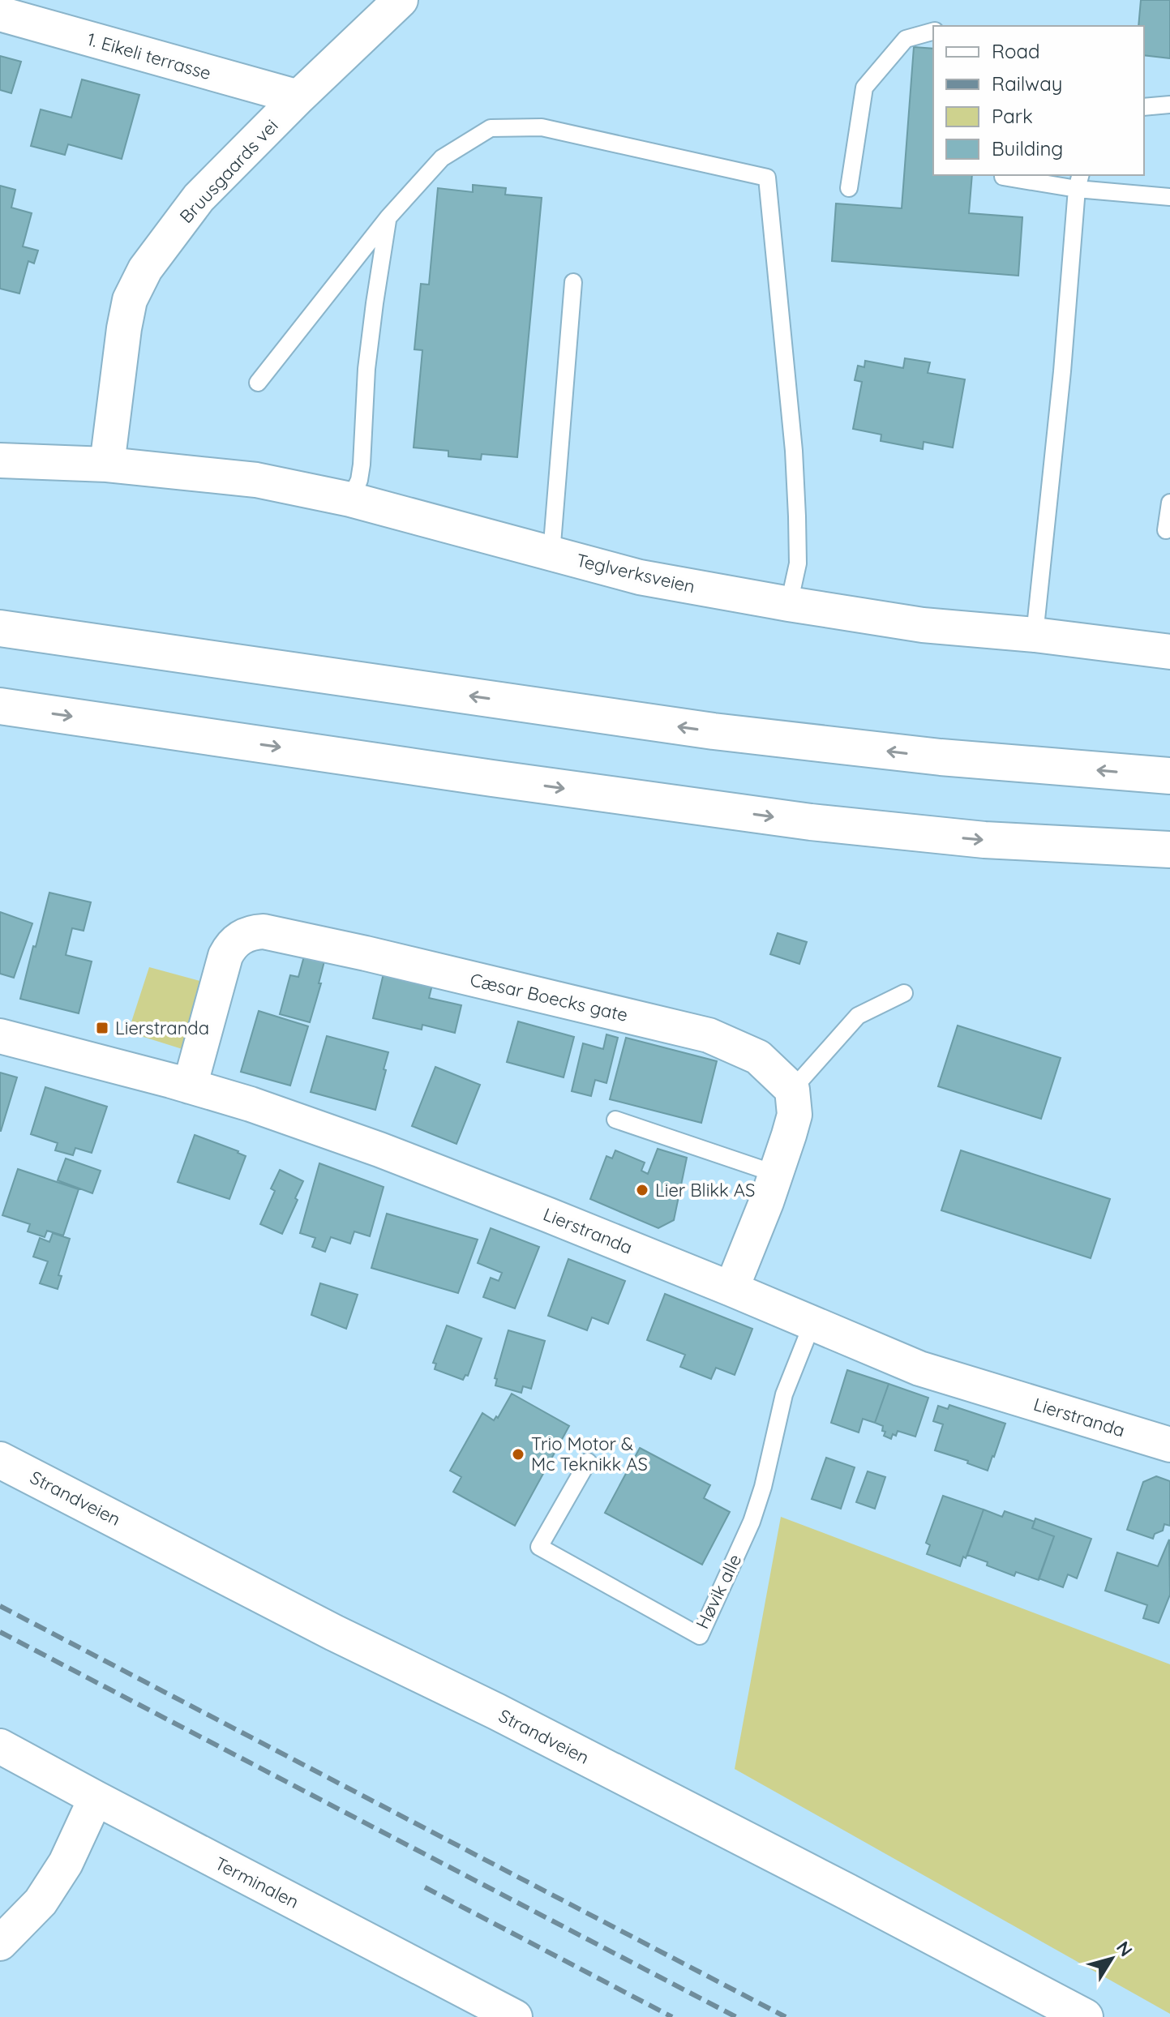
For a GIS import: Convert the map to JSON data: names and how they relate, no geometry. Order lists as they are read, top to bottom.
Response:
{
  "streets": {
    "main road": ["Strandveien"],
    "street": [
      "1. Eikeli terrasse",
      "Bruusgaards vei",
      "Teglverksveien",
      "Cæsar Boecks gate",
      "Lierstranda",
      "Terminalen"
    ],
    "lane": ["Høvik alle"]
  },
  "crossings": [
    ["1. Eikeli terrasse", "Bruusgaards vei"],
    ["Bruusgaards vei", "Teglverksveien"],
    ["Cæsar Boecks gate", "Lierstranda"],
    ["Lierstranda", "Høvik alle"]
  ],
  "places": {
    "transit": ["Lierstranda"],
    "other": ["Lier Blikk AS", "Trio Motor & Mc Teknikk AS"]
  },
  "legend": [
    "Road",
    "Railway",
    "Park",
    "Building"
  ],
  "north": "top right"
}
